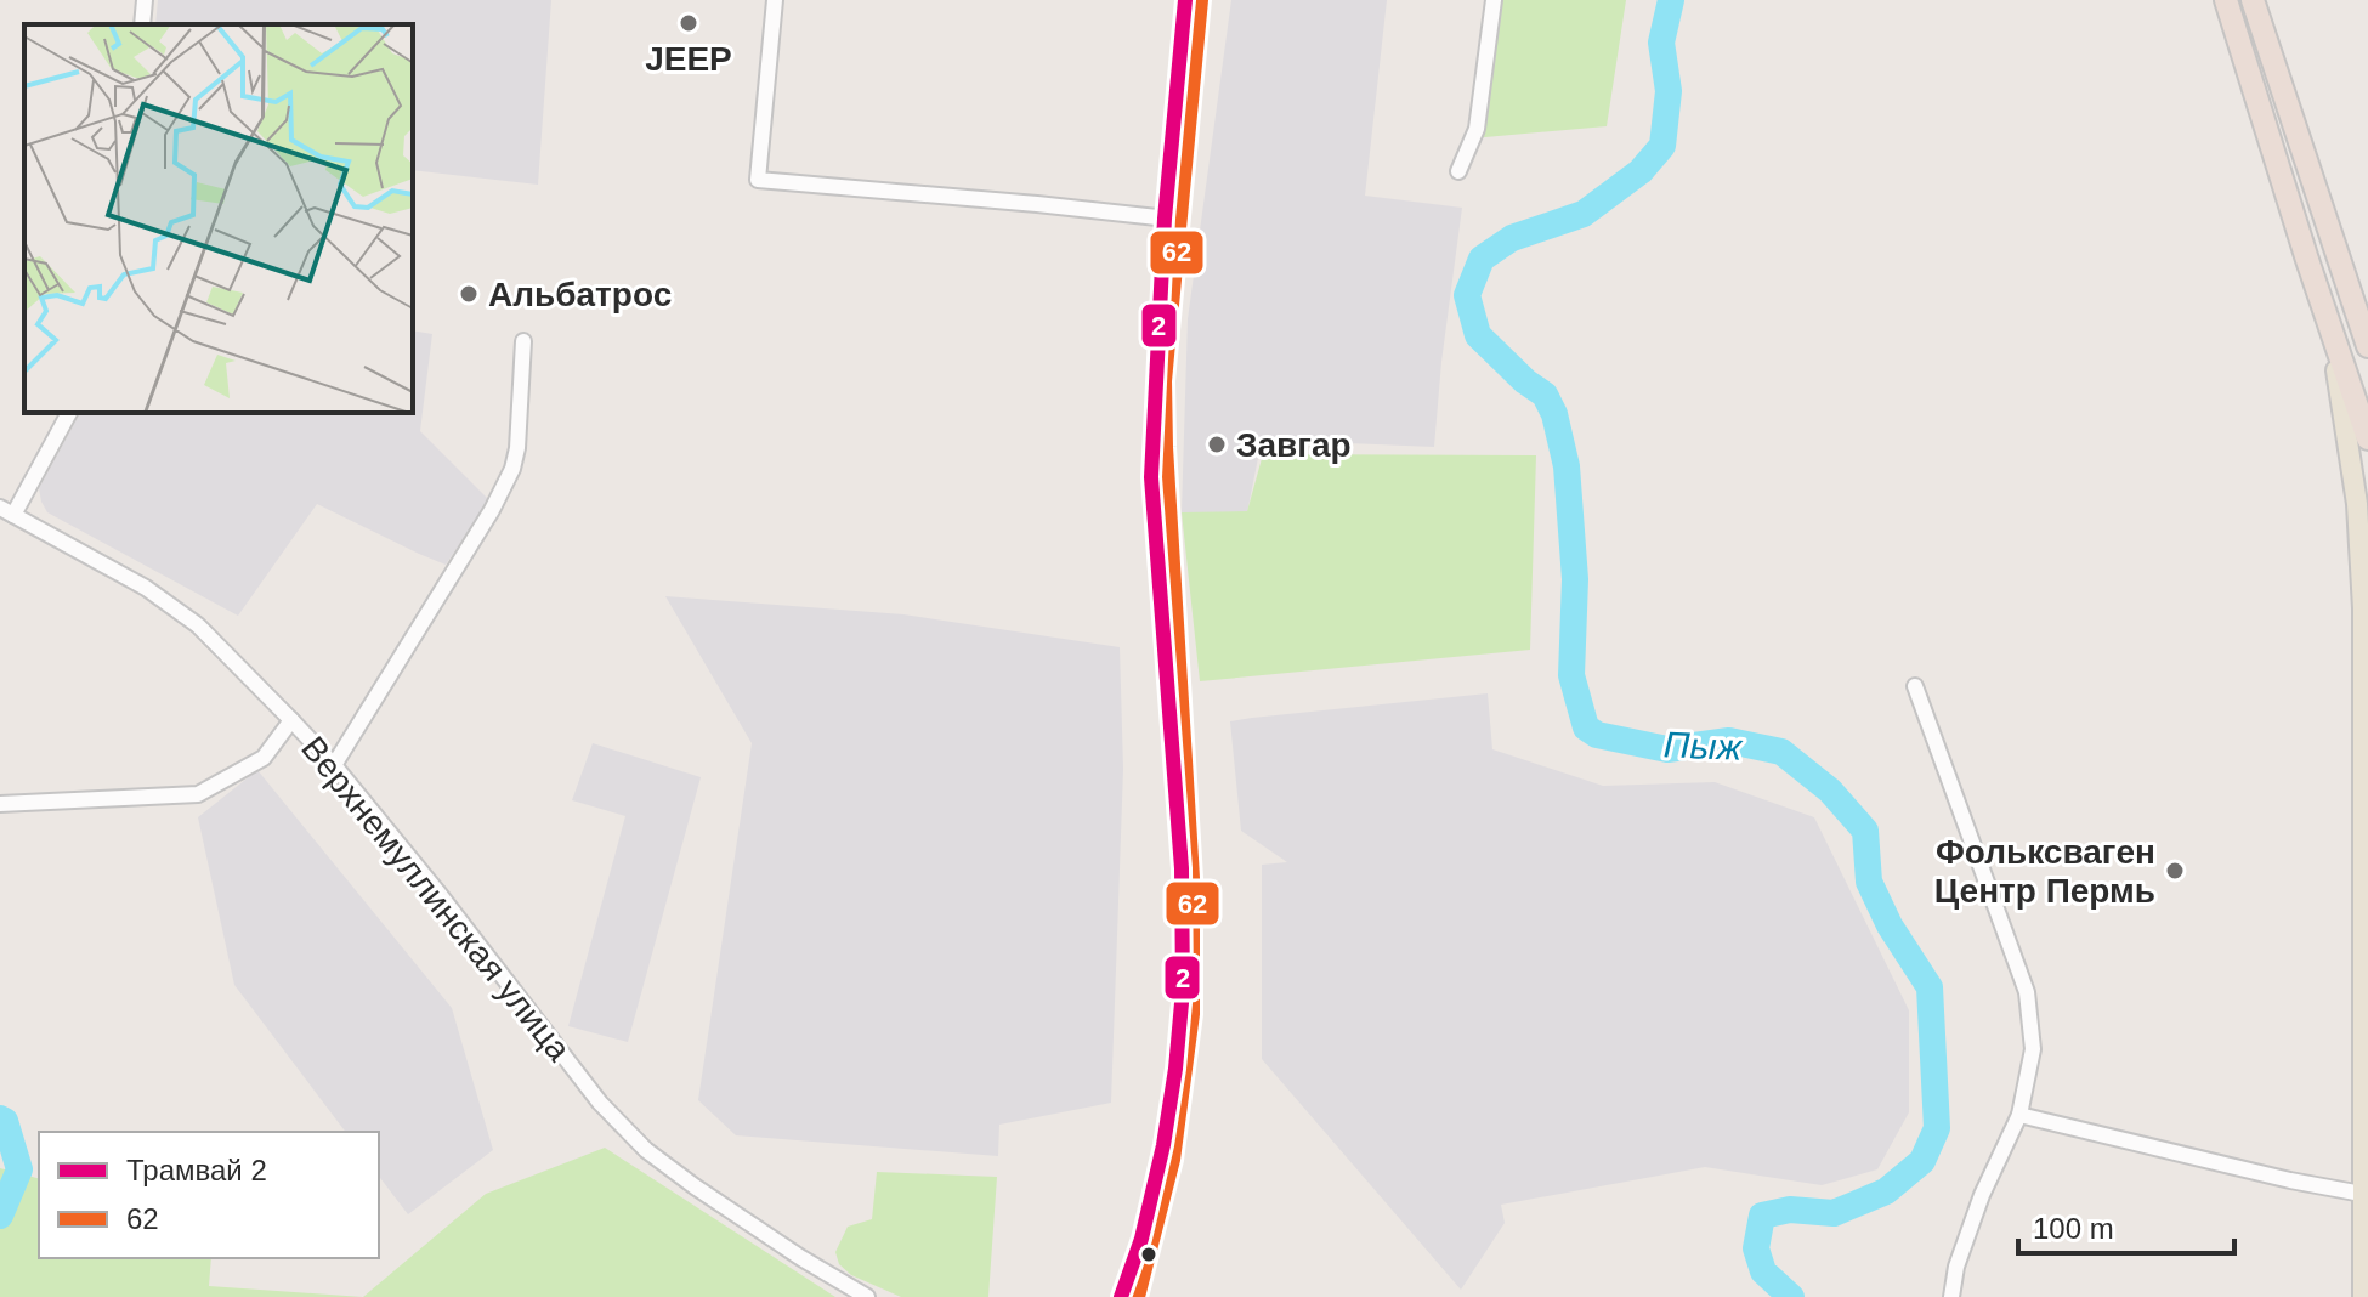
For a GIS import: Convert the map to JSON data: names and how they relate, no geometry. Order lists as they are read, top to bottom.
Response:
{
  "streets": {
    "street": ["Верхнемуллинская улица"]
  },
  "water": ["Пыж"],
  "places": [
    "JEEP",
    "Альбатрос",
    "Завгар",
    "Фольксваген Центр Пермь"
  ],
  "lines": ["tram line 2", "transit line 62"],
  "legend": ["Трамвай 2", "62"],
  "scale_bar": "100 m"
}
